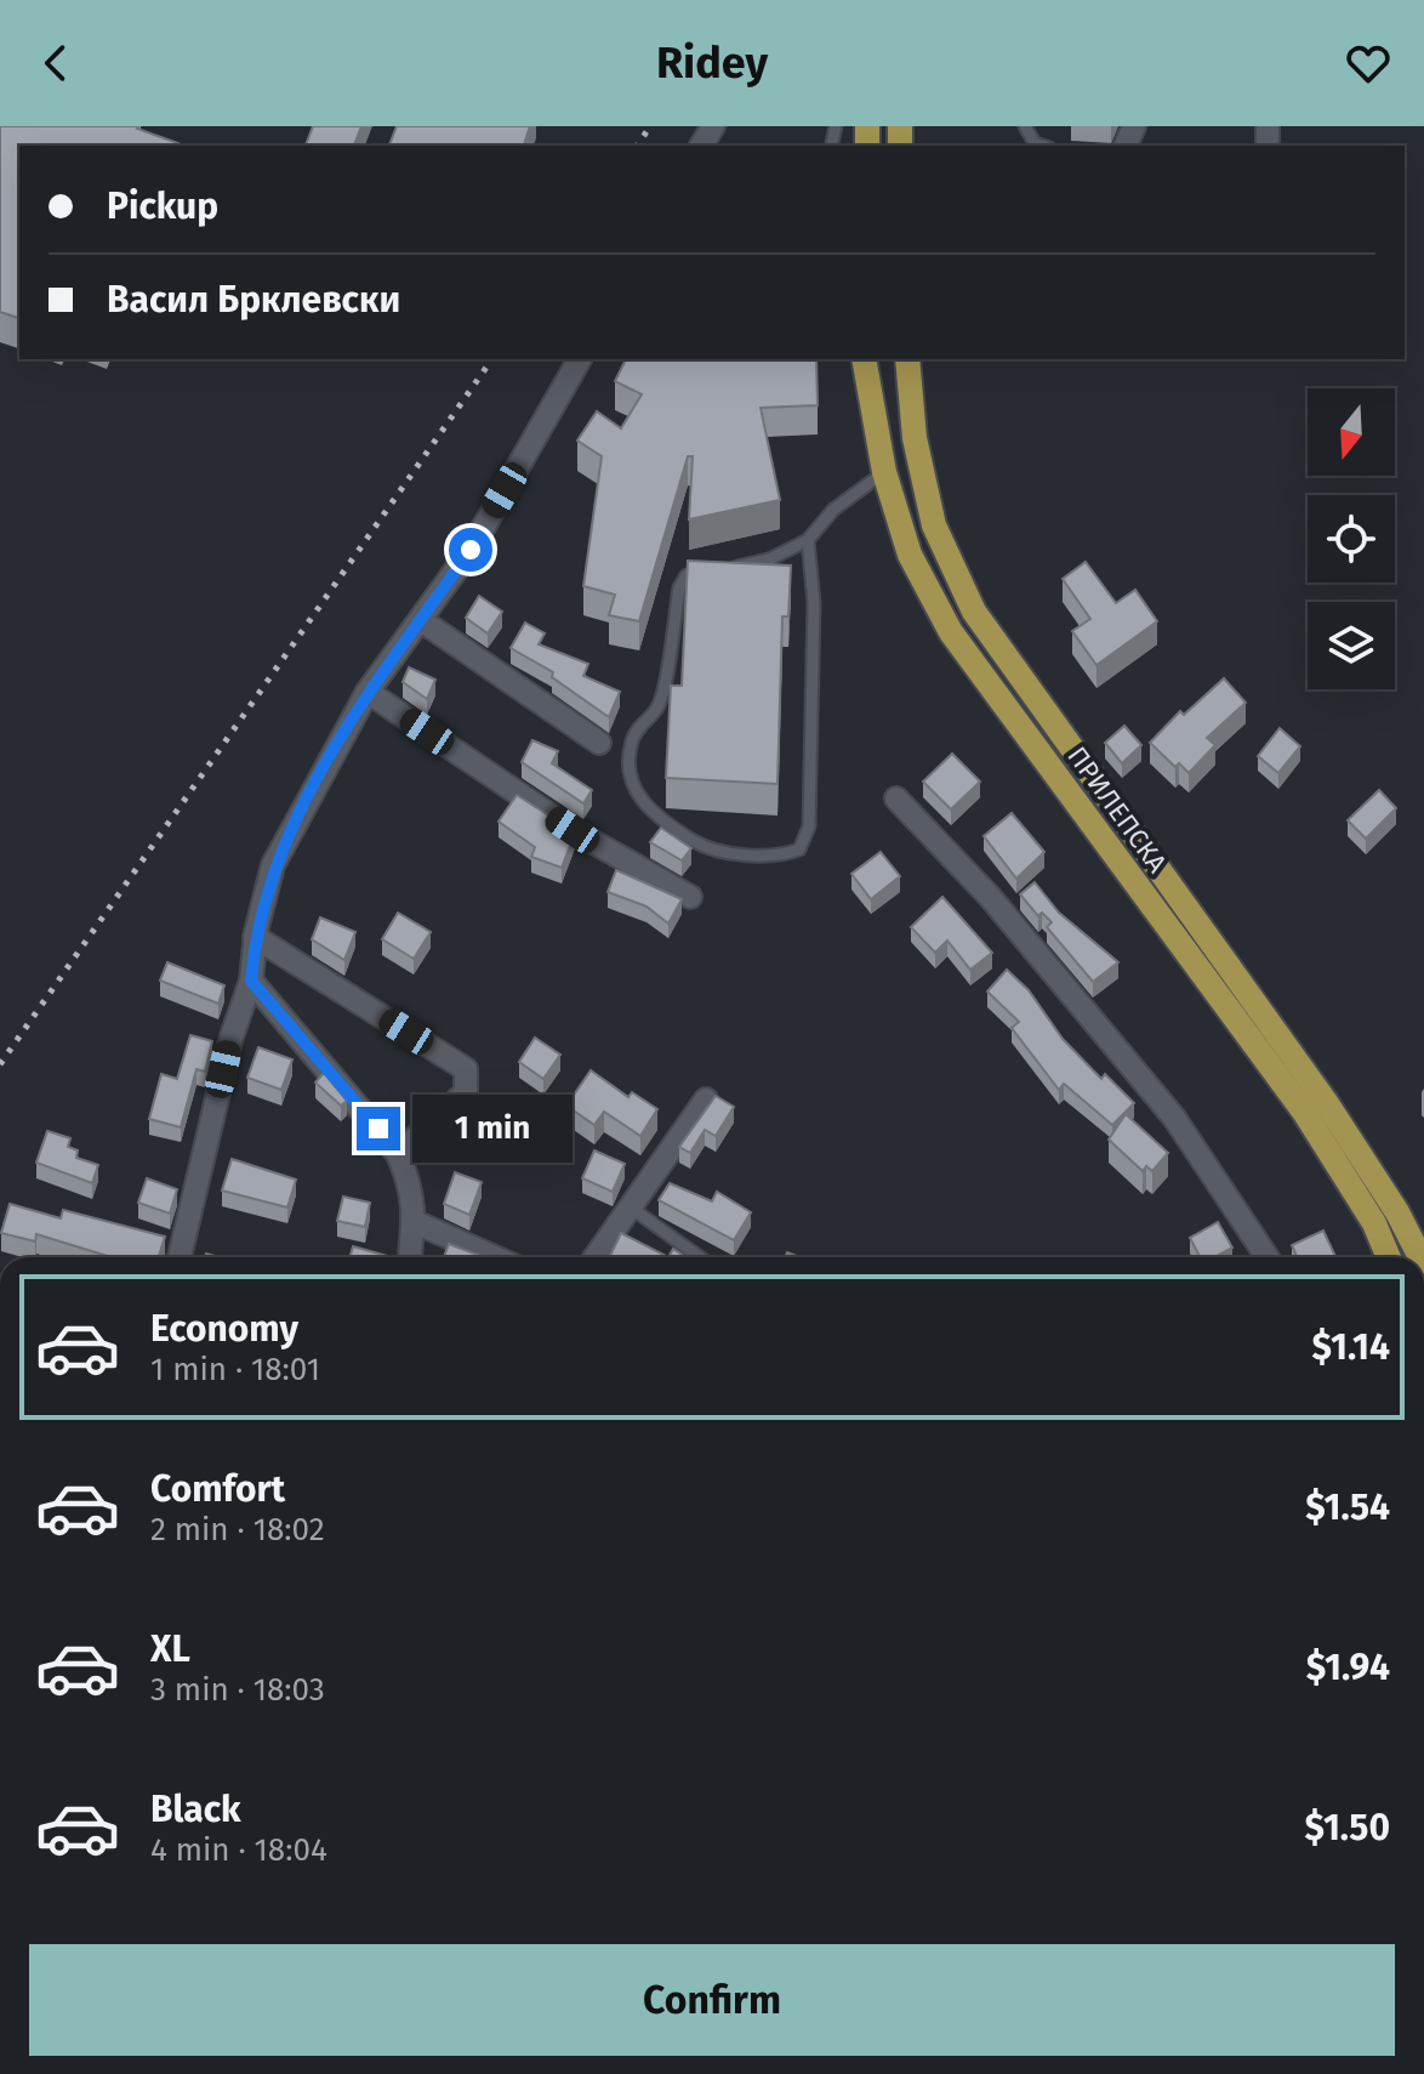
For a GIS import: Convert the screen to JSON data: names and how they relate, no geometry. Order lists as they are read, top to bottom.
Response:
{
  "streets": {
    "main road": ["ПРИЛЕПСКА"]
  },
  "north": "bottom",
  "page": {
    "header": "Ridey",
    "banner": ["Pickup", "Васил Брклевски"],
    "bubble": "1 min",
    "list": [
      {
        "name": "Economy",
        "note": "1 min · 18:01",
        "value": "$1.14"
      },
      {
        "name": "Comfort",
        "note": "2 min · 18:02",
        "value": "$1.54"
      },
      {
        "name": "XL",
        "note": "3 min · 18:03",
        "value": "$1.94"
      },
      {
        "name": "Black",
        "note": "4 min · 18:04",
        "value": "$1.50"
      }
    ],
    "buttons": "Confirm"
  }
}
